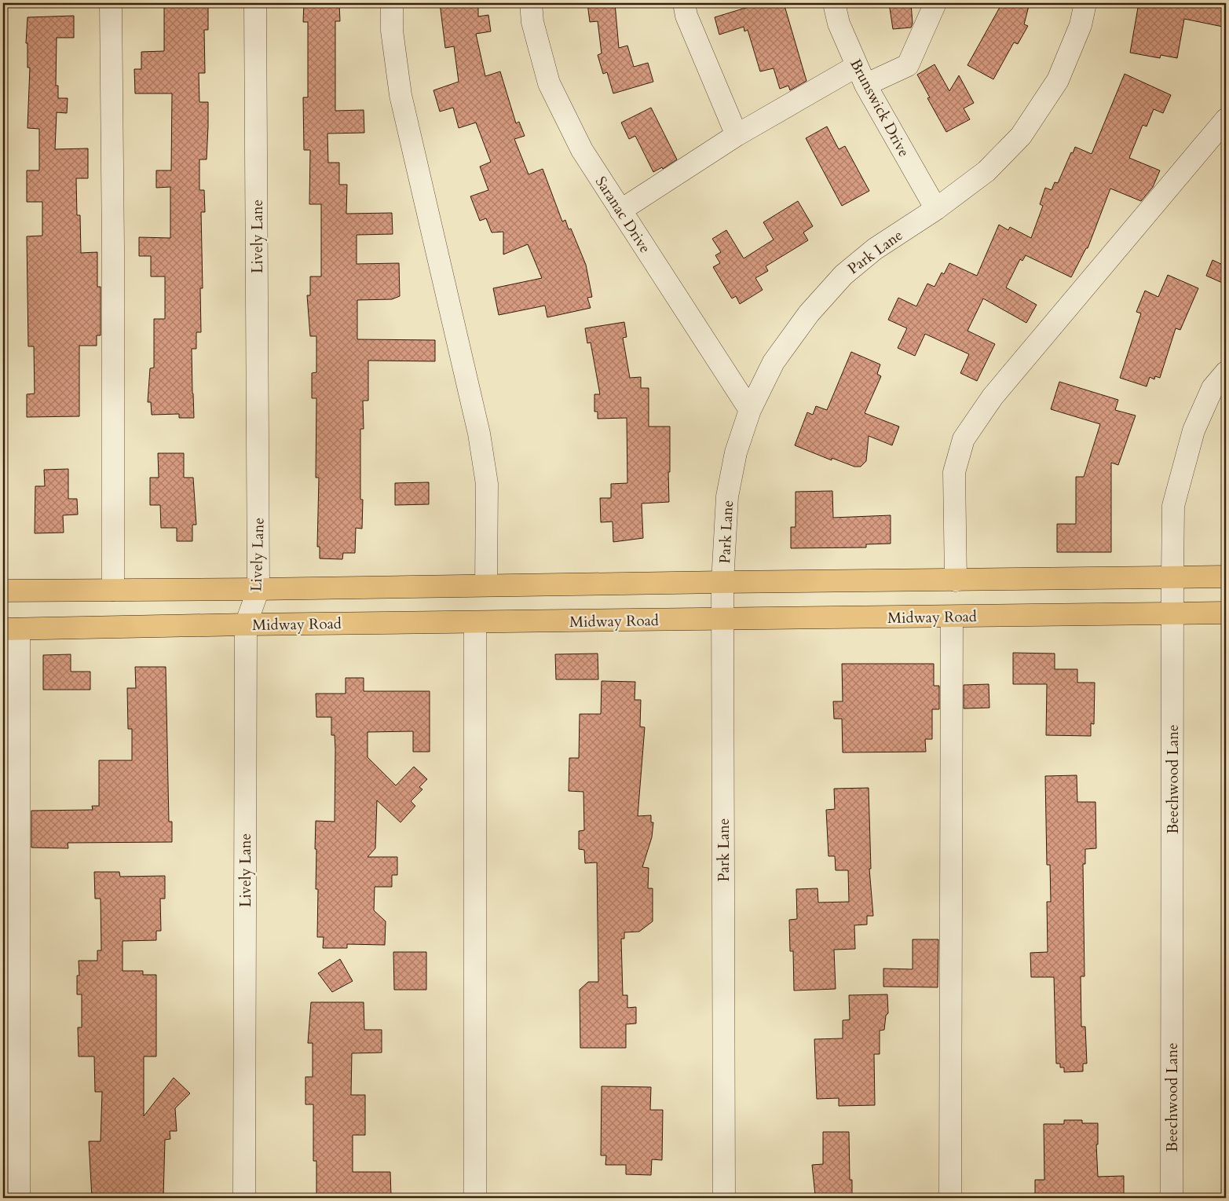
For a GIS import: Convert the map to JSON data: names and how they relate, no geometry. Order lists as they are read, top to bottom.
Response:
{
  "streets": {
    "main road": ["Midway Road"],
    "street": [
      "Brunswick Drive",
      "Saranac Drive",
      "Lively Lane",
      "Park Lane",
      "Beechwood Lane"
    ]
  },
  "crossings": [
    ["Brunswick Drive", "Park Lane"],
    ["Saranac Drive", "Park Lane"],
    ["Lively Lane", "Midway Road"],
    ["Park Lane", "Midway Road"],
    ["Midway Road", "Beechwood Lane"]
  ]
}
